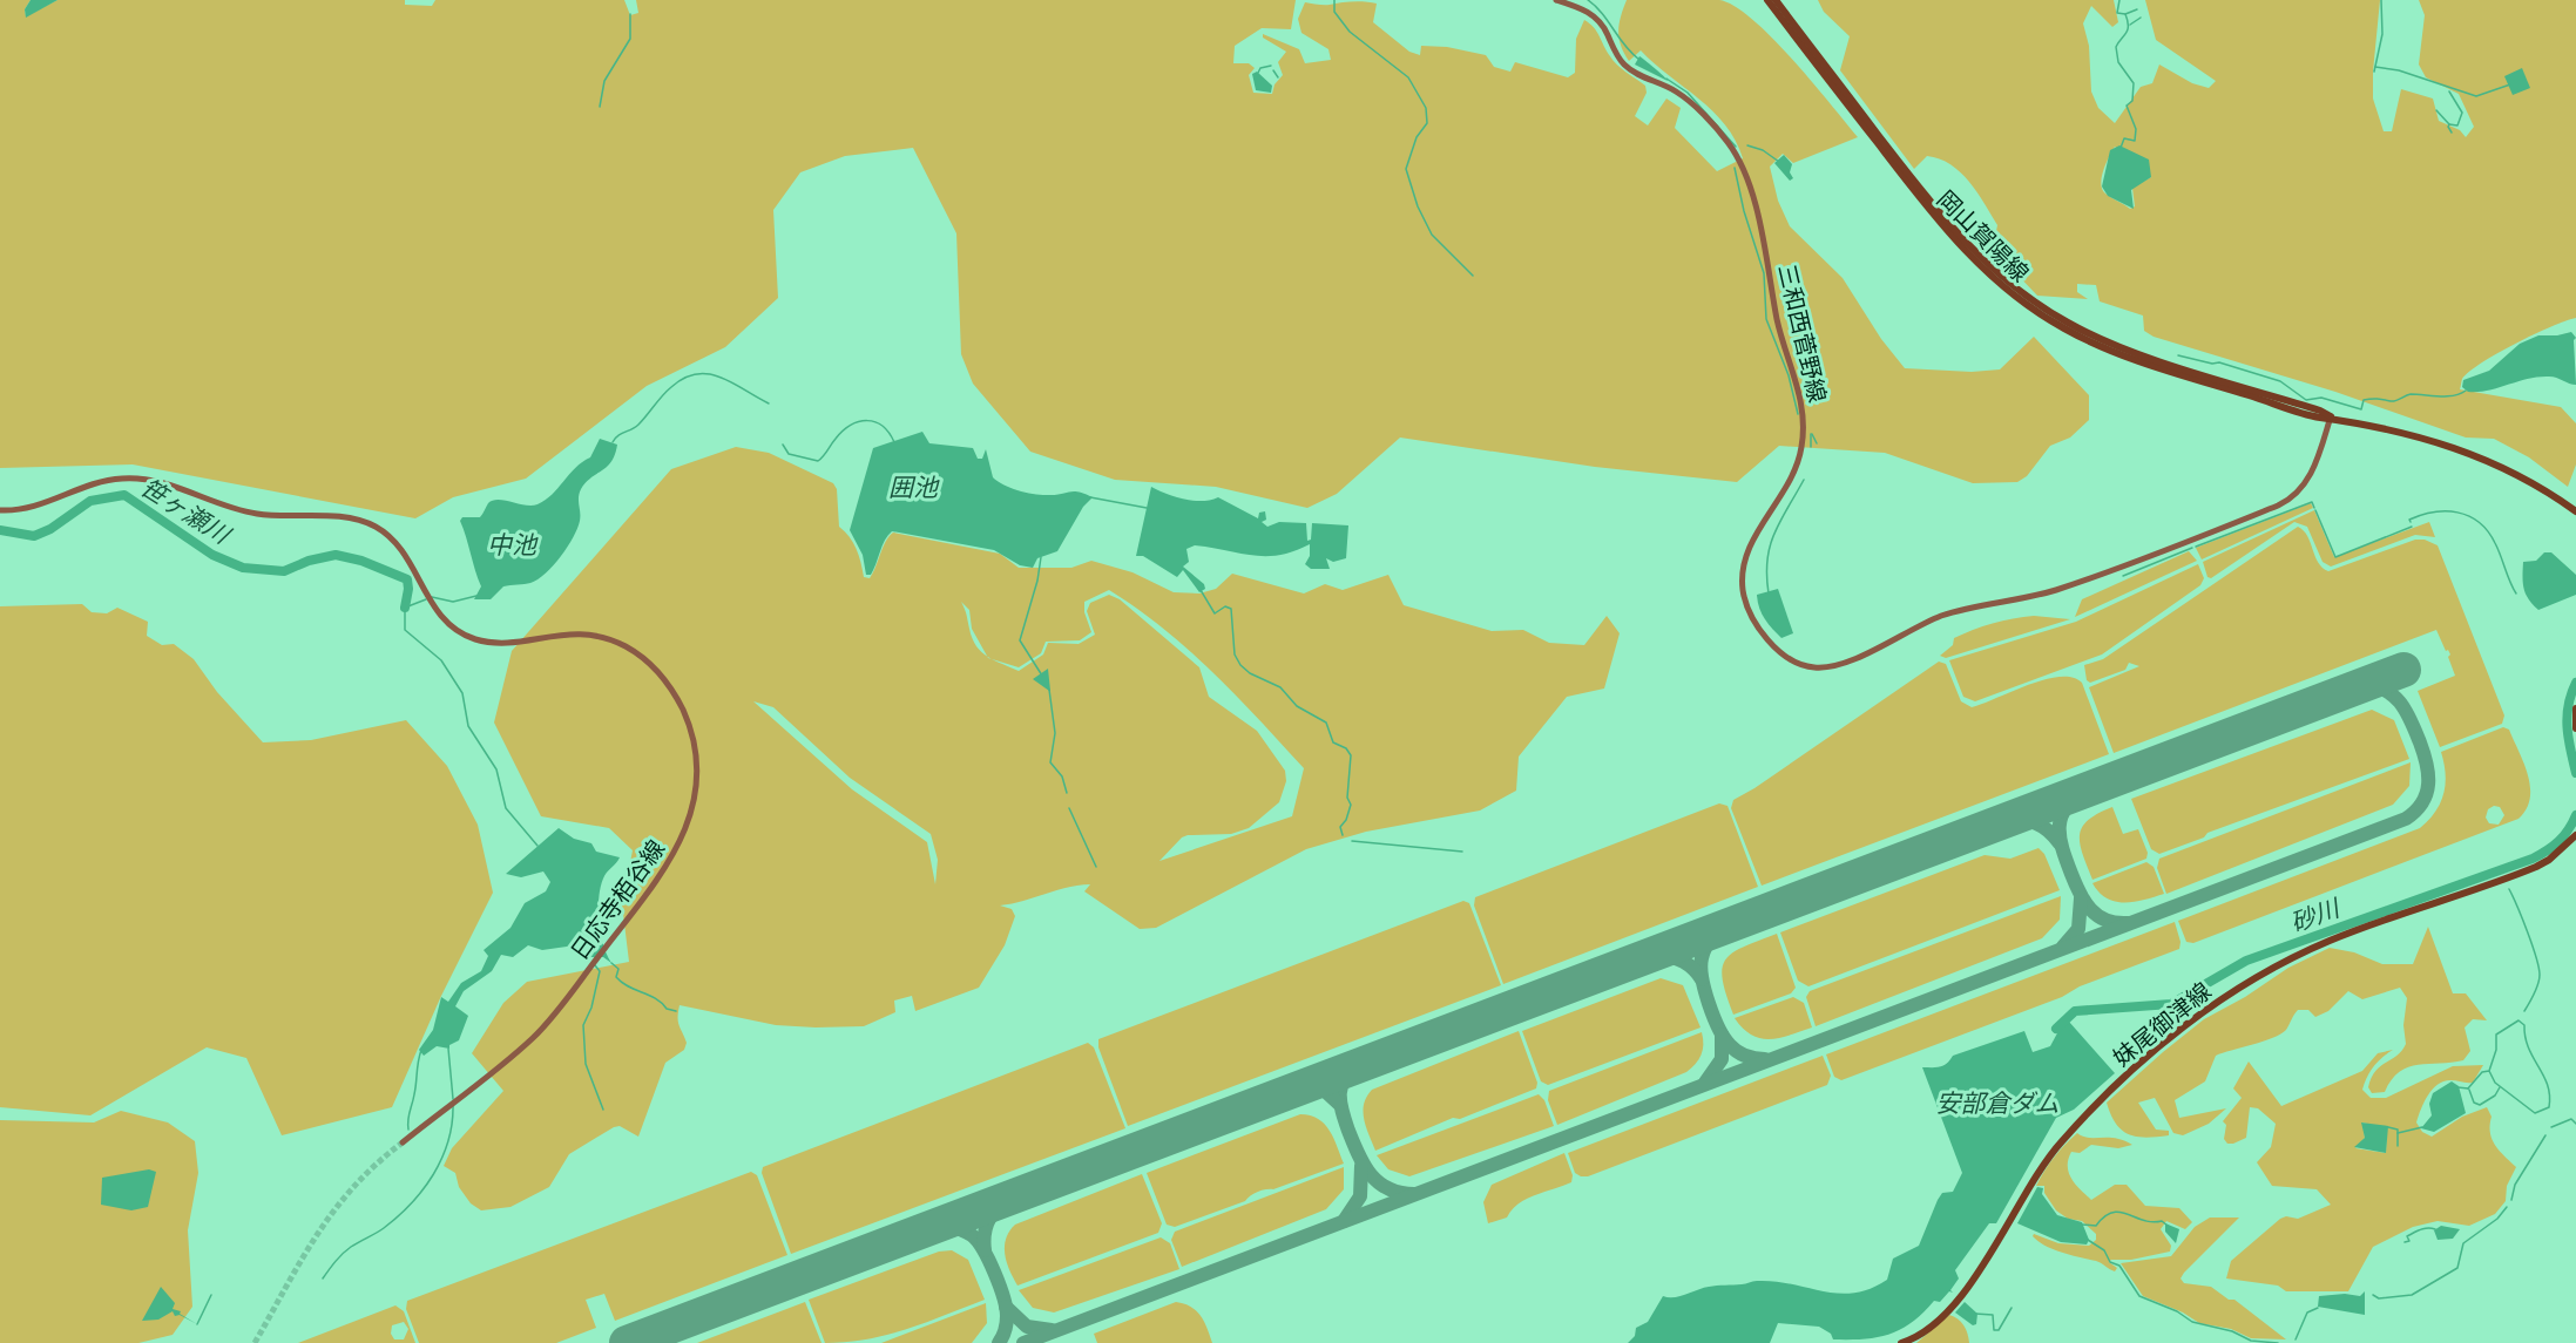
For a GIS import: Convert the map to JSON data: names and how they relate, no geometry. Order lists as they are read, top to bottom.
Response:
{
  "streets": {
    "main road": [
      "岡山賀陽線",
      "三和西菅野線",
      "日応寺栢谷線",
      "妹尾御津線"
    ]
  },
  "crossings": [
    ["岡山賀陽線", "三和西菅野線"]
  ],
  "water": [
    "囲池",
    "笹ヶ瀬川",
    "中池",
    "砂川",
    "安部倉ダム"
  ]
}
